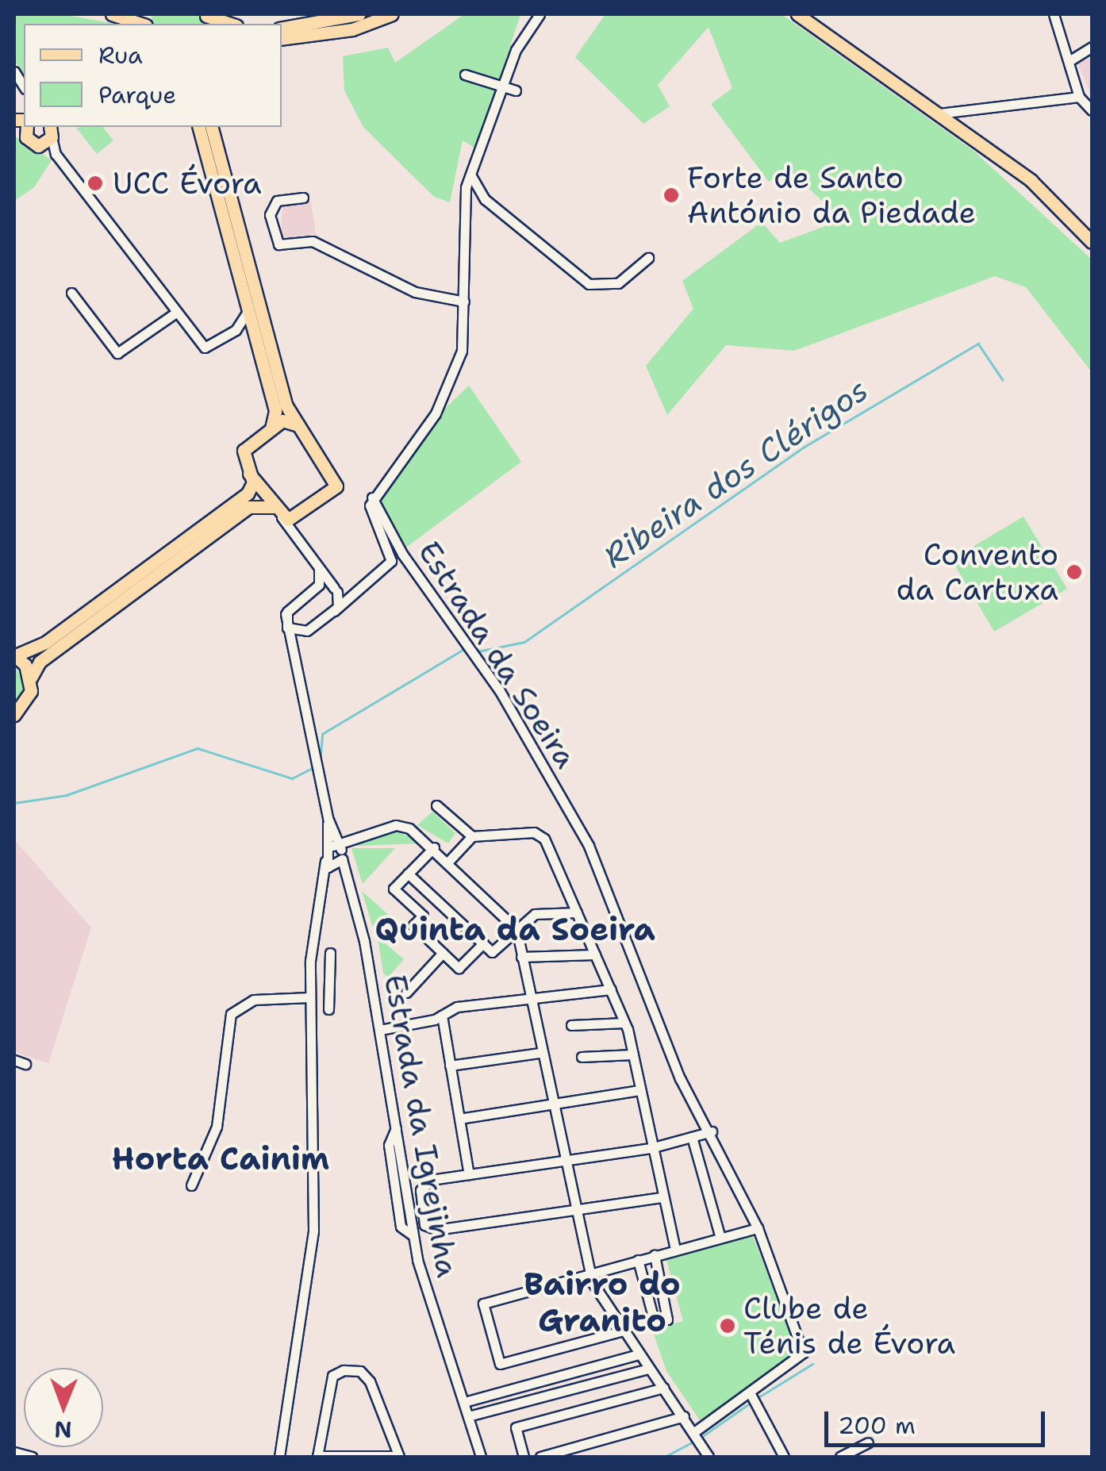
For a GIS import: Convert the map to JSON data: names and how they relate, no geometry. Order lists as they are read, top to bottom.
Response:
{
  "streets": {
    "street": ["Estrada da Soeira", "Estrada da Igrejinha"]
  },
  "districts": ["Quinta da Soeira", "Horta Cainim", "Bairro do Granito"],
  "water": ["Ribeira dos Clérigos"],
  "places": [
    "UCC Évora",
    "Forte de Santo António da Piedade",
    "Convento da Cartuxa",
    "Clube de Ténis de Évora"
  ],
  "legend": ["Rua", "Parque"],
  "scale_bar": "200 m",
  "north": "bottom"
}
